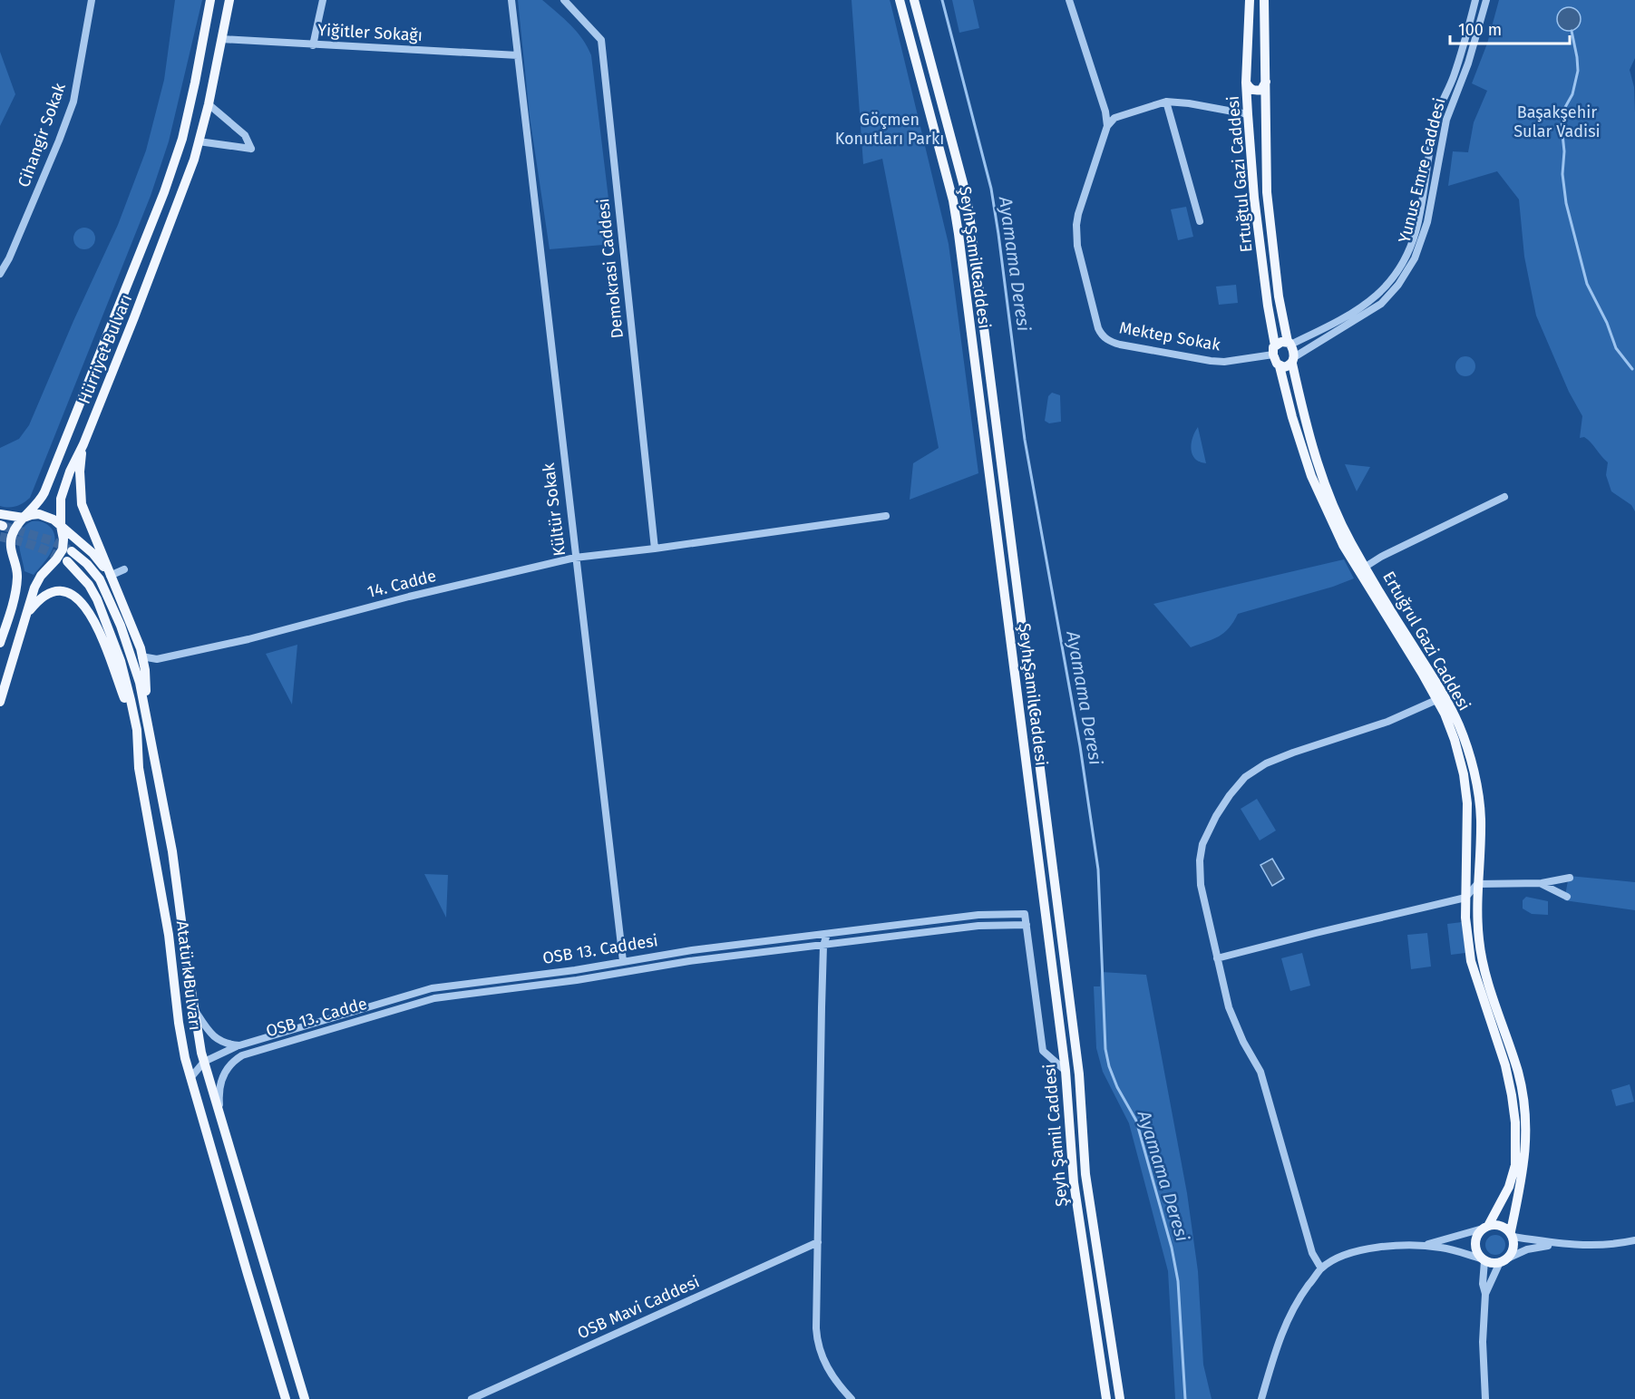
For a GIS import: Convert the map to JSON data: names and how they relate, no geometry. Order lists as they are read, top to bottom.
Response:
{
  "streets": {
    "main road": [
      "Ertuğtul Gazi Caddesi",
      "Şeyh Şamil Caddesi",
      "Hürriyet Bulvarı",
      "Ertuğrul Gazi Caddesi",
      "Atatürk Bulvarı"
    ],
    "street": [
      "Yiğitler Sokağı",
      "Cihangir Sokak",
      "Yunus Emre Caddesi",
      "Demokrasi Caddesi",
      "Mektep Sokak",
      "Kültür Sokak",
      "14. Cadde",
      "OSB 13. Caddesi",
      "OSB 13. Cadde",
      "OSB Mavi Caddesi"
    ]
  },
  "crossings": [
    ["Yiğitler Sokağı", "Hürriyet Bulvarı"],
    ["Yiğitler Sokağı", "Kültür Sokak"],
    ["Yunus Emre Caddesi", "Ertuğrul Gazi Caddesi"],
    ["Ertuğtul Gazi Caddesi", "Mektep Sokak"],
    ["Ertuğtul Gazi Caddesi", "Ertuğrul Gazi Caddesi"],
    ["Demokrasi Caddesi", "14. Cadde"],
    ["Kültür Sokak", "14. Cadde"],
    ["Kültür Sokak", "OSB 13. Caddesi"],
    ["OSB 13. Caddesi", "OSB 13. Cadde"]
  ],
  "water": ["Ayamama Deresi"],
  "parks": ["Başakşehir Sular Vadisi", "Göçmen Konutları Parkı"],
  "scale_bar": "100 m"
}
